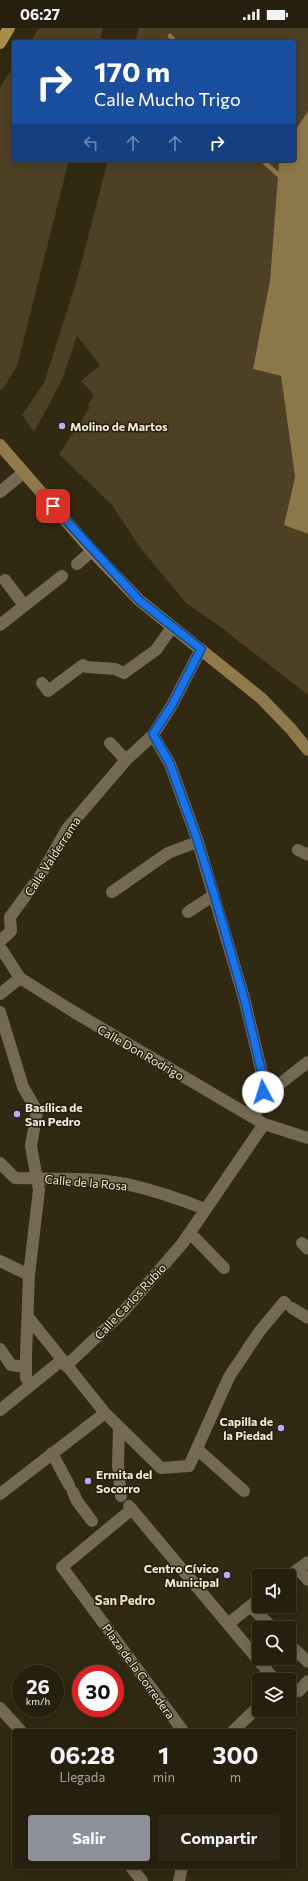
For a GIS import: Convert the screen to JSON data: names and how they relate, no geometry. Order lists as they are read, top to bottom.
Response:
{
  "streets": {
    "street": [
      "Calle Valderrama",
      "Calle Don Rodrigo",
      "Calle de la Rosa",
      "Calle Carlos Rubio",
      "Plaza de la Corredera"
    ]
  },
  "crossings": [
    ["Calle Don Rodrigo", "Calle Carlos Rubio"],
    ["Calle de la Rosa", "Calle Carlos Rubio"]
  ],
  "districts": ["San Pedro"],
  "places": [
    "Molino de Martos",
    "Basílica de San Pedro",
    "Capilla de la Piedad",
    "Ermita del Socorro",
    "Centro Cívico Municipal"
  ],
  "page": {
    "status": "06:27",
    "turn": ["170 m", "Calle Mucho Trigo"],
    "speed": "26 km/h",
    "limit": "30",
    "eta": [
      "06:28",
      "Llegada",
      "1",
      "min",
      "300",
      "m"
    ],
    "buttons": ["Salir", "Compartir"]
  }
}
